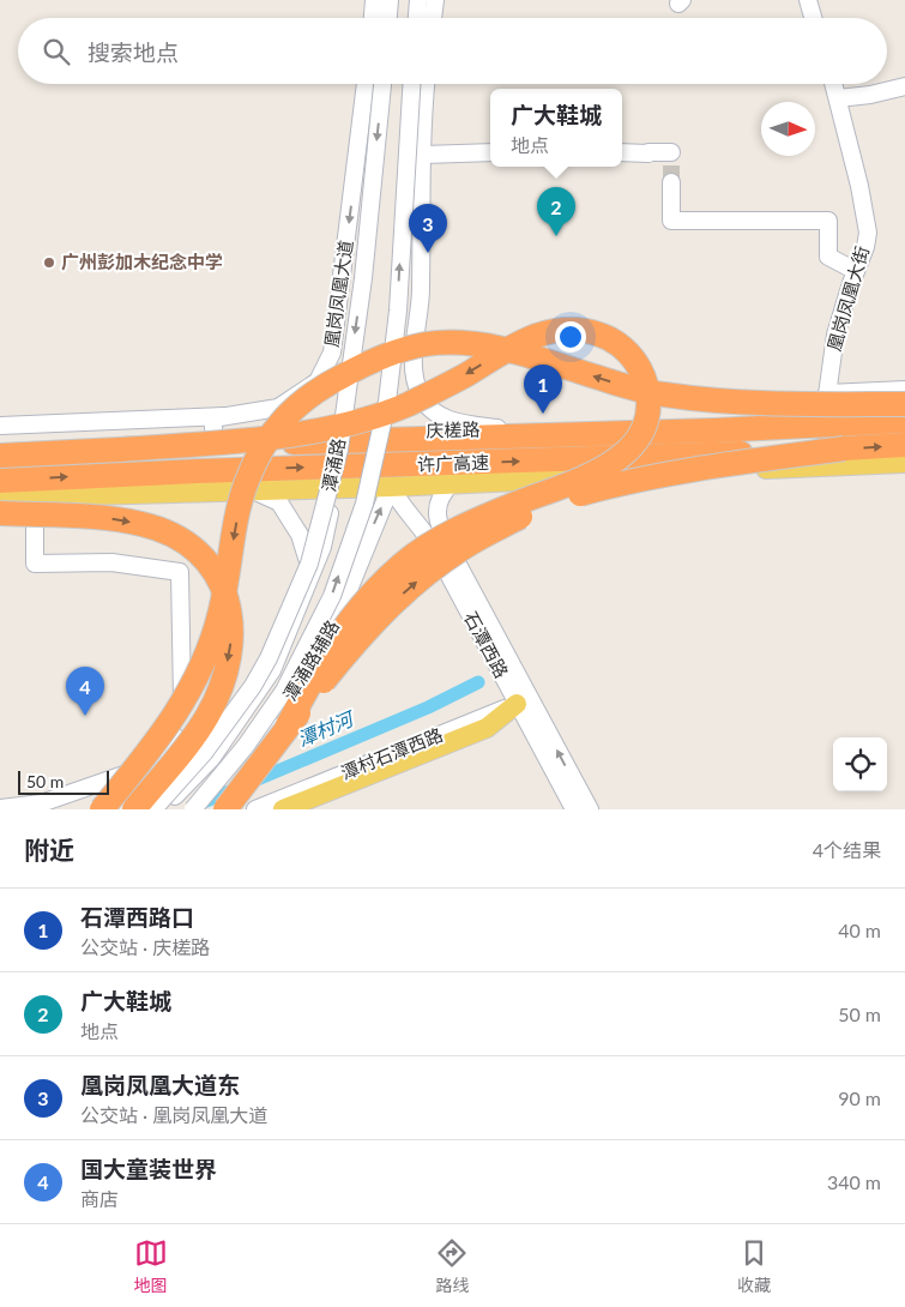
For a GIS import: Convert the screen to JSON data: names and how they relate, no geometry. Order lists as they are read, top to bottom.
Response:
{
  "streets": {
    "highway": ["许广高速"],
    "main road": ["庆槎路"],
    "street": [
      "凰岗凤凰大道",
      "凰岗凤凰大街",
      "潭涌路",
      "石潭西路",
      "潭涌路辅路",
      "潭村石潭西路"
    ]
  },
  "crossings": [
    ["凰岗凤凰大道", "庆槎路"],
    ["凰岗凤凰大街", "庆槎路"],
    ["潭涌路", "潭涌路辅路"],
    ["石潭西路", "潭涌路辅路"],
    ["石潭西路", "潭村石潭西路"]
  ],
  "one_way": ["凰岗凤凰大道"],
  "water": ["潭村河"],
  "places": ["广州彭加木纪念中学"],
  "scale_bar": "50 m",
  "north": "right",
  "page": {
    "search": "搜索地点",
    "popup": ["广大鞋城", "地点"],
    "pins": [
      "2",
      "3",
      "1",
      "4"
    ],
    "scale": "50 m",
    "heading": ["附近", "4个结果"],
    "list": [
      {
        "mark": "1",
        "name": "石潭西路口",
        "note": "公交站 · 庆槎路",
        "value": "40 m"
      },
      {
        "mark": "2",
        "name": "广大鞋城",
        "note": "地点",
        "value": "50 m"
      },
      {
        "mark": "3",
        "name": "凰岗凤凰大道东",
        "note": "公交站 · 凰岗凤凰大道",
        "value": "90 m"
      },
      {
        "mark": "4",
        "name": "国大童装世界",
        "note": "商店",
        "value": "340 m"
      }
    ],
    "nav": ["地图", "路线", "收藏"]
  }
}
